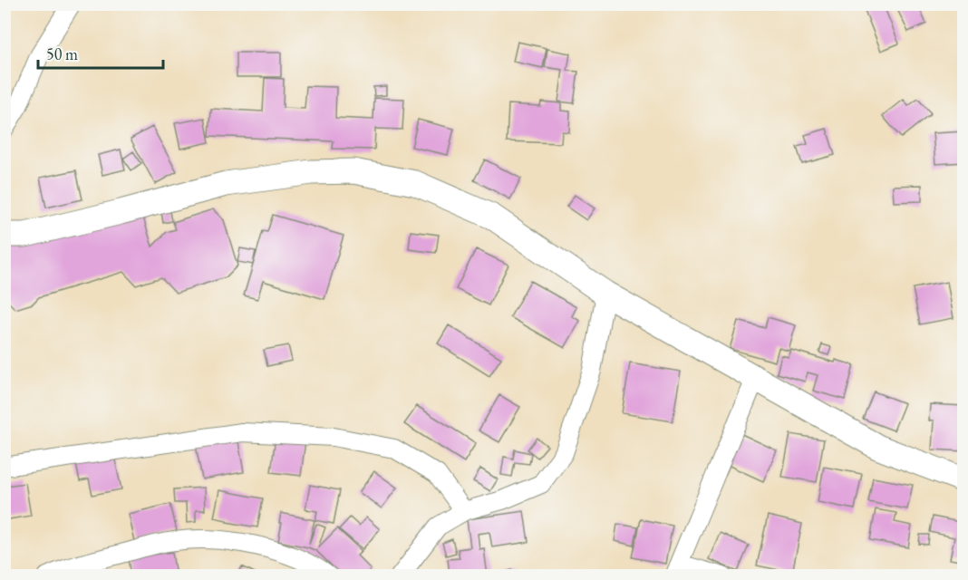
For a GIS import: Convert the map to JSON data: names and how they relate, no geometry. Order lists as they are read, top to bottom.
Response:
{
  "scale_bar": "50 m"
}
